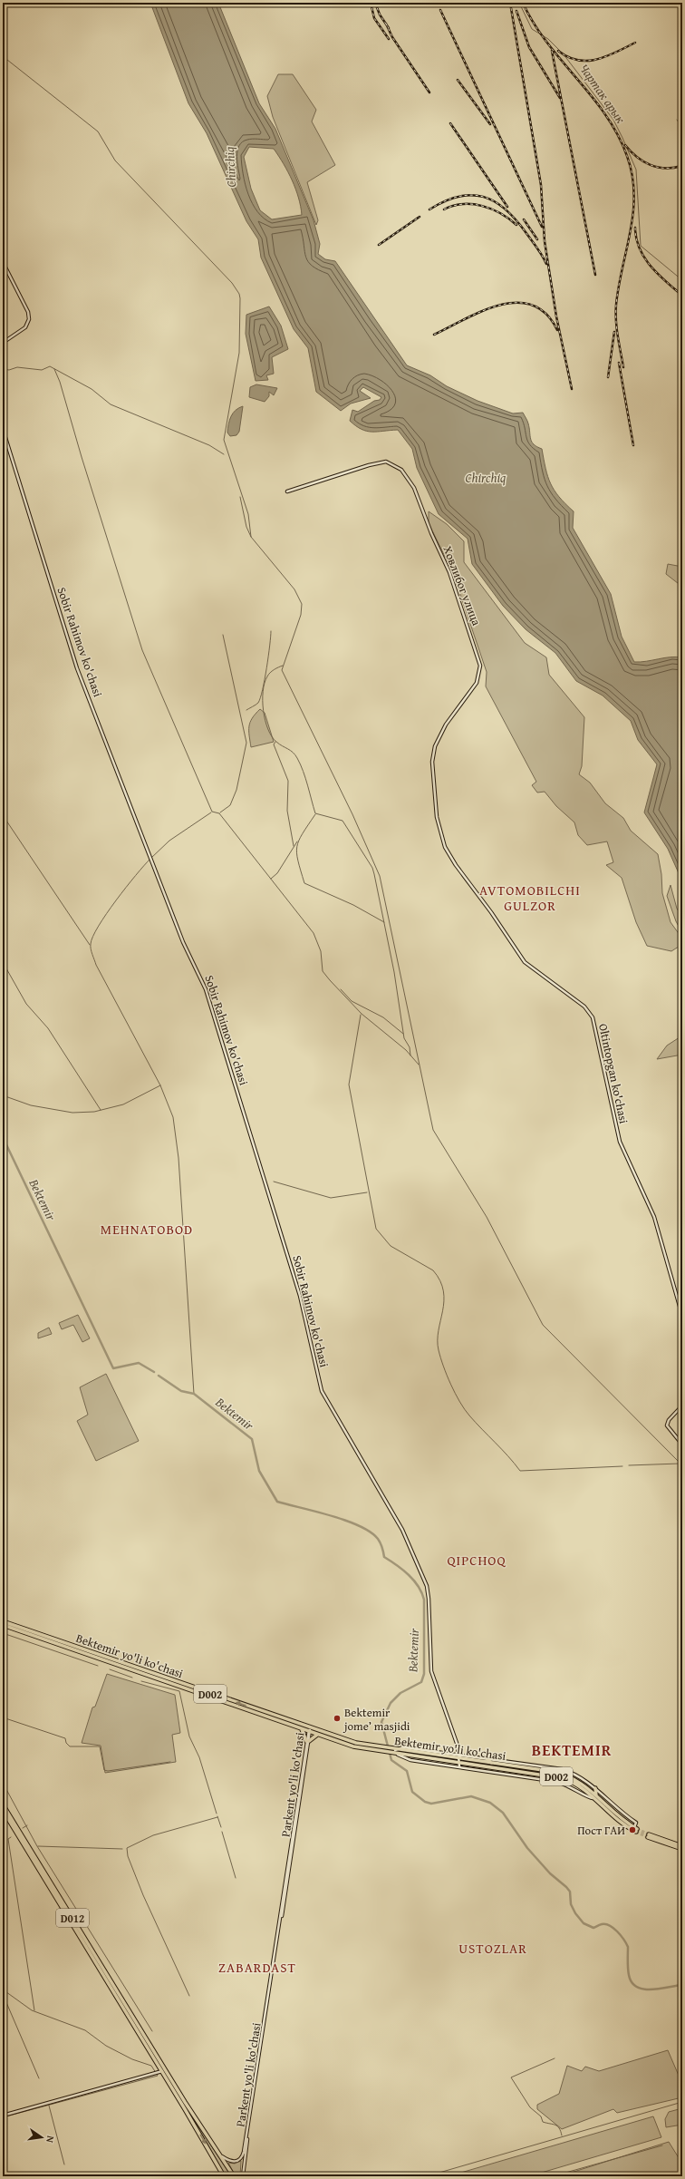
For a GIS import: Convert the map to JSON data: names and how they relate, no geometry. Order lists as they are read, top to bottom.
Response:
{
  "streets": {
    "highway": ["Bektemir yo'li ko'chasi", "D002", "D012"],
    "street": [
      "Ховлибог улица",
      "Sobir Rahimov ko'chasi",
      "Oltintopgan ko'chasi",
      "Parkent yo'li ko'chasi"
    ]
  },
  "crossings": [
    ["Ховлибог улица", "Oltintopgan ko'chasi"],
    ["Sobir Rahimov ko'chasi", "Bektemir yo'li ko'chasi"],
    ["Bektemir yo'li ko'chasi", "Parkent yo'li ko'chasi"],
    ["Parkent yo'li ko'chasi", "D012"]
  ],
  "districts": [
    "AVTOMOBILCHI GULZOR",
    "MEHNATOBOD",
    "QIPCHOQ",
    "BEKTEMIR",
    "USTOZLAR",
    "ZABARDAST"
  ],
  "water": ["Чартак арык", "Chirchiq", "Bektemir"],
  "places": ["Bektemir jome’ masjidi", "Пост ГАИ"],
  "north": "right"
}
